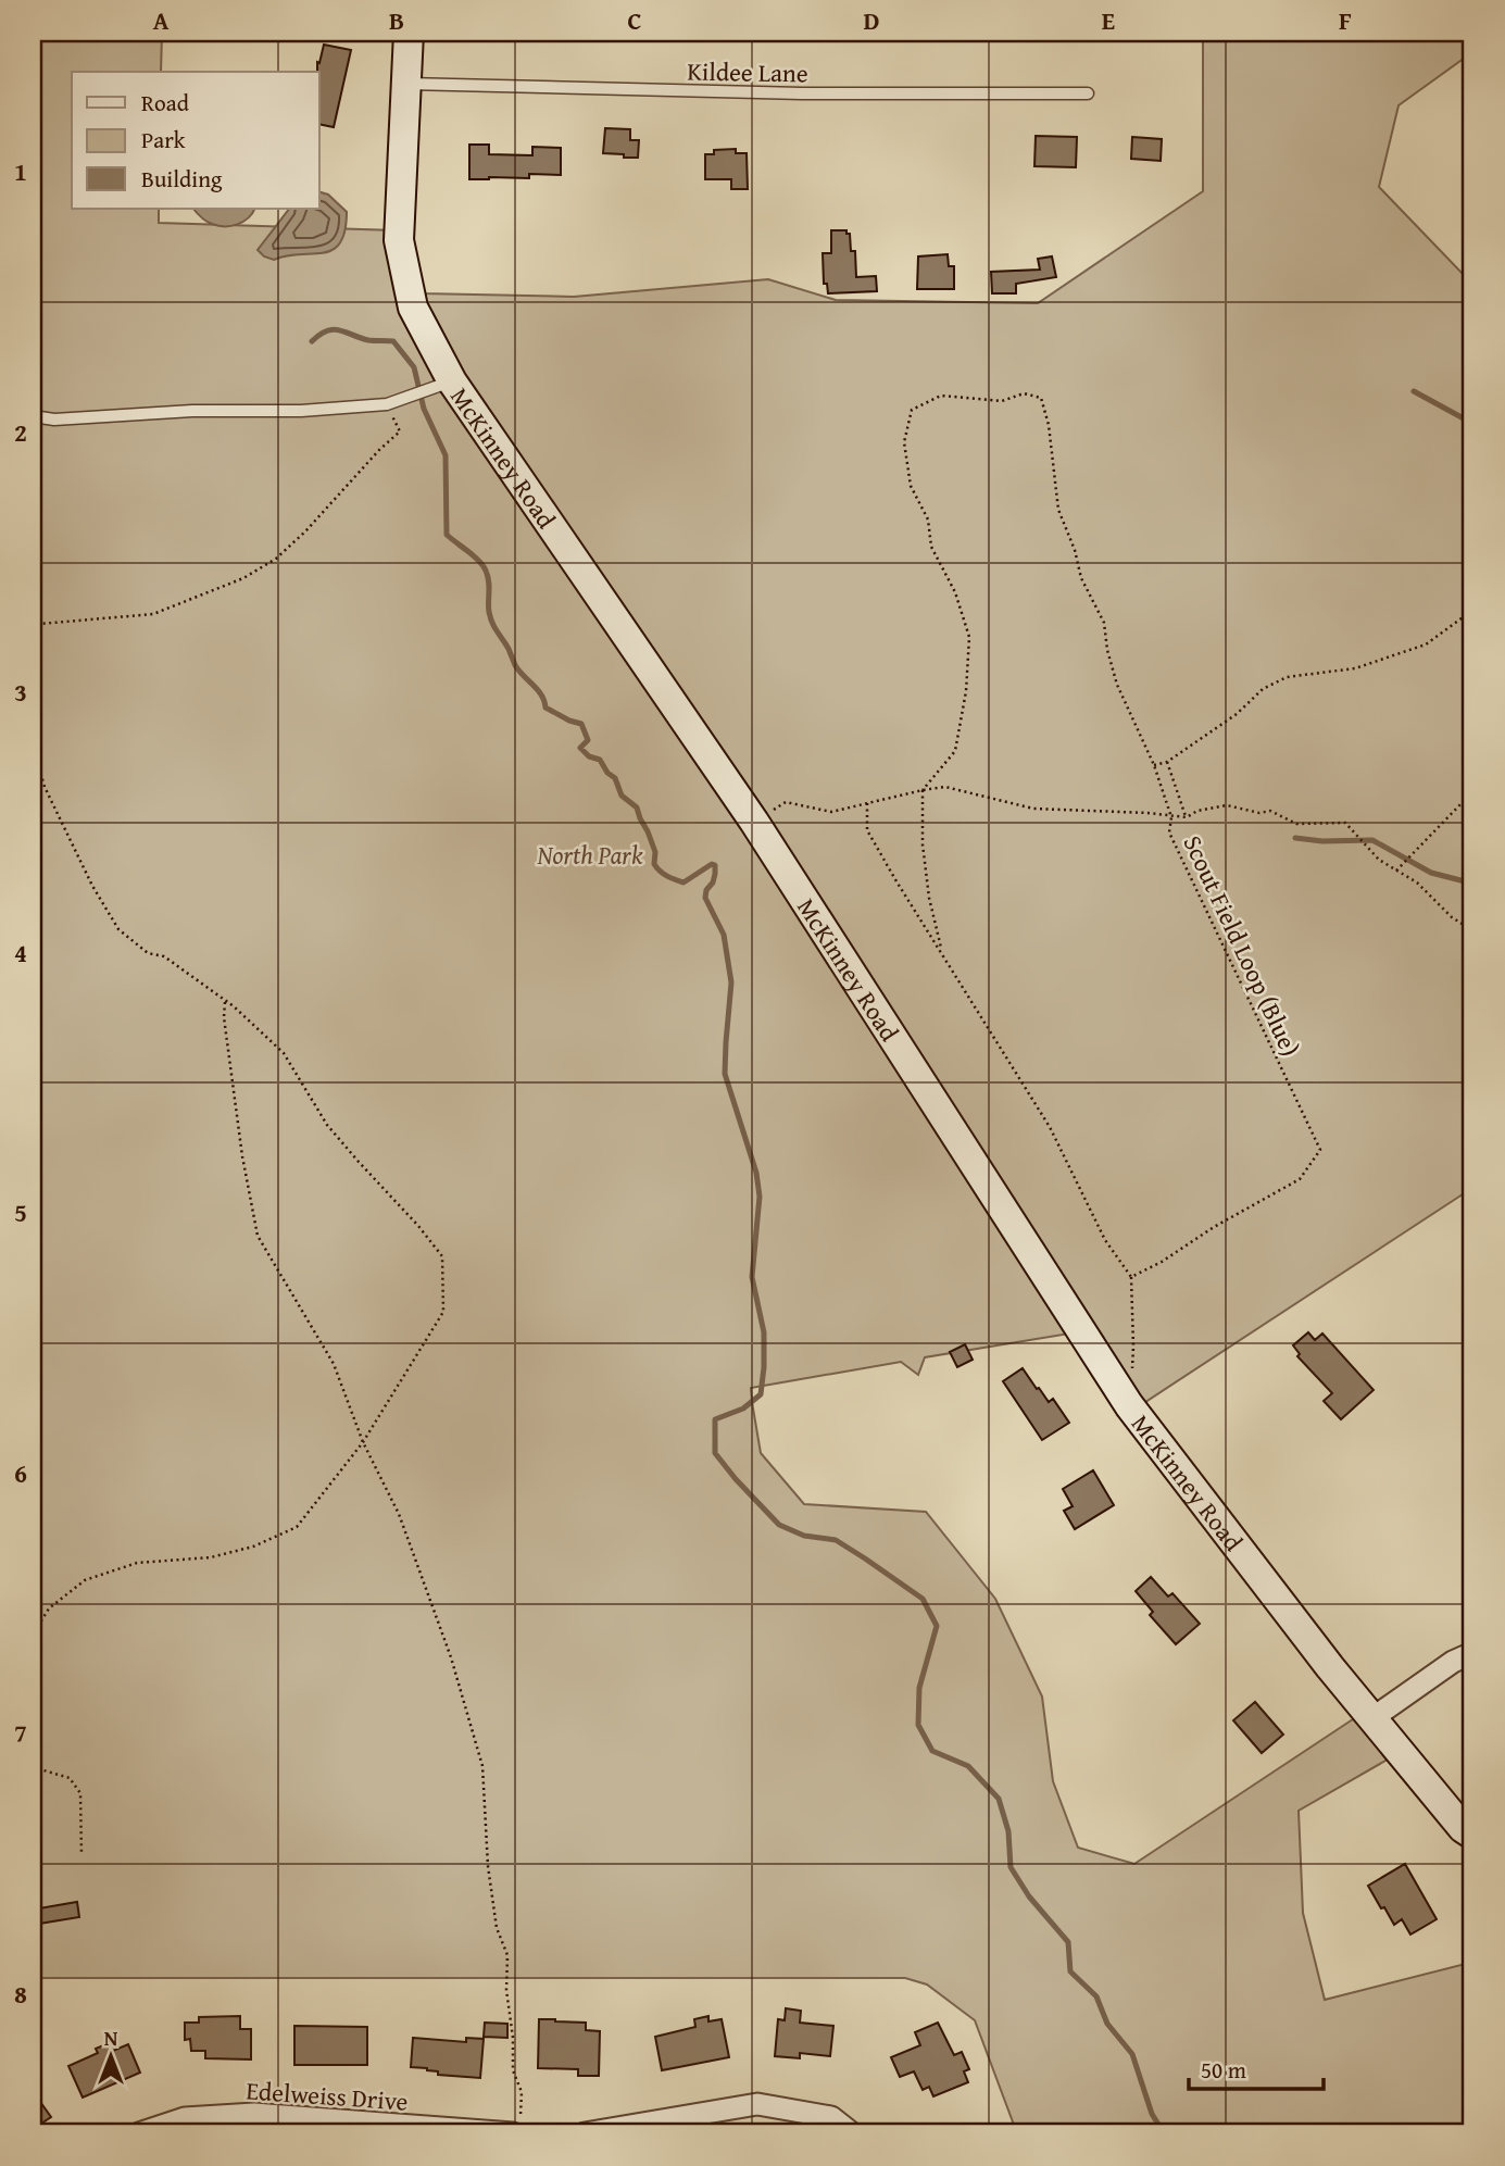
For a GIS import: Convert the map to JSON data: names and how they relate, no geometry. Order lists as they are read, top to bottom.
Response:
{
  "streets": {
    "street": ["McKinney Road", "Edelweiss Drive"],
    "lane": ["Kildee Lane"],
    "path": ["Scout Field Loop (Blue)"]
  },
  "crossings": [
    ["Kildee Lane", "McKinney Road"]
  ],
  "parks": ["North Park"],
  "legend": ["Road", "Park", "Building"],
  "scale_bar": "50 m",
  "north": "top",
  "grid": {
    "columns": [
      "A",
      "B",
      "C",
      "D",
      "E",
      "F"
    ],
    "rows": [
      "1",
      "2",
      "3",
      "4",
      "5",
      "6",
      "7",
      "8"
    ]
  }
}
